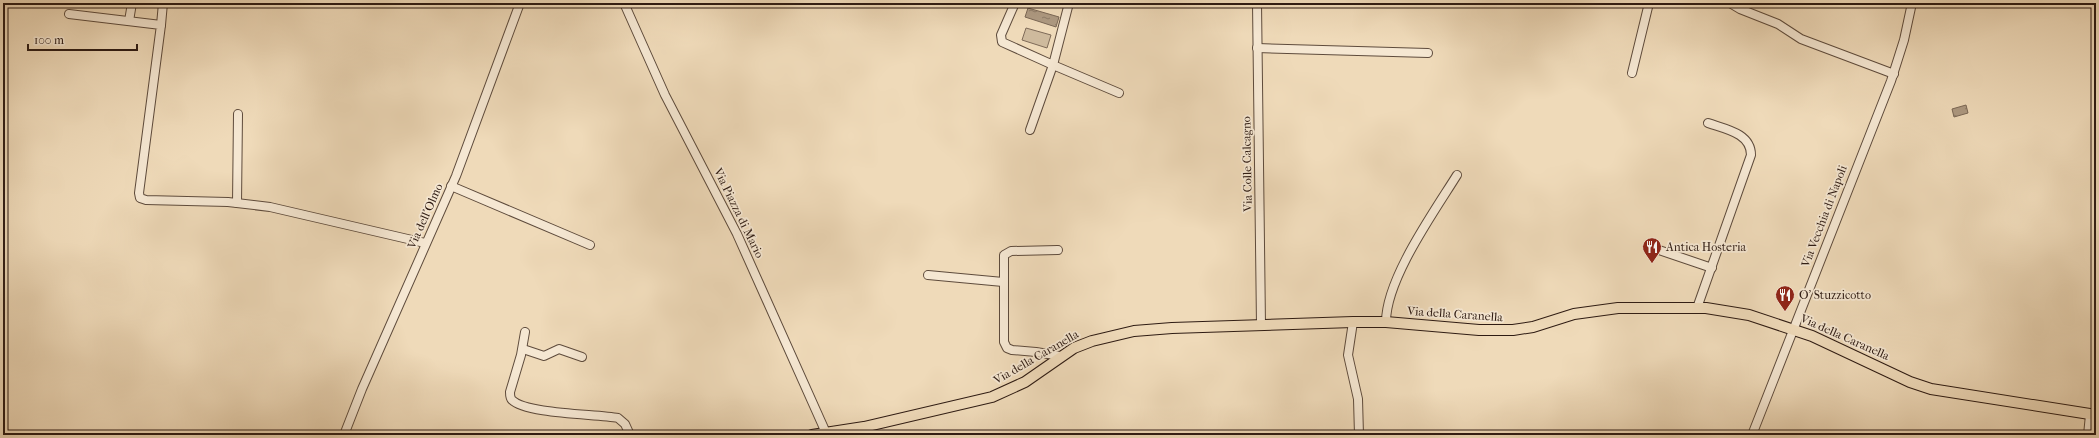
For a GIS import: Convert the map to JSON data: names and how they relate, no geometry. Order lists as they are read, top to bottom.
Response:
{
  "streets": {
    "main road": ["Via della Caranella"],
    "street": [
      "Via Colle Calcagno",
      "Via Piazza di Mario",
      "Via dell'Olmo",
      "Via Vecchia di Napoli"
    ]
  },
  "crossings": [
    ["Via Colle Calcagno", "Via della Caranella"],
    ["Via Piazza di Mario", "Via della Caranella"],
    ["Via Vecchia di Napoli", "Via della Caranella"]
  ],
  "places": {
    "restaurant": ["Antica Hosteria", "O' Stuzzicotto"]
  },
  "scale_bar": "100 m"
}
